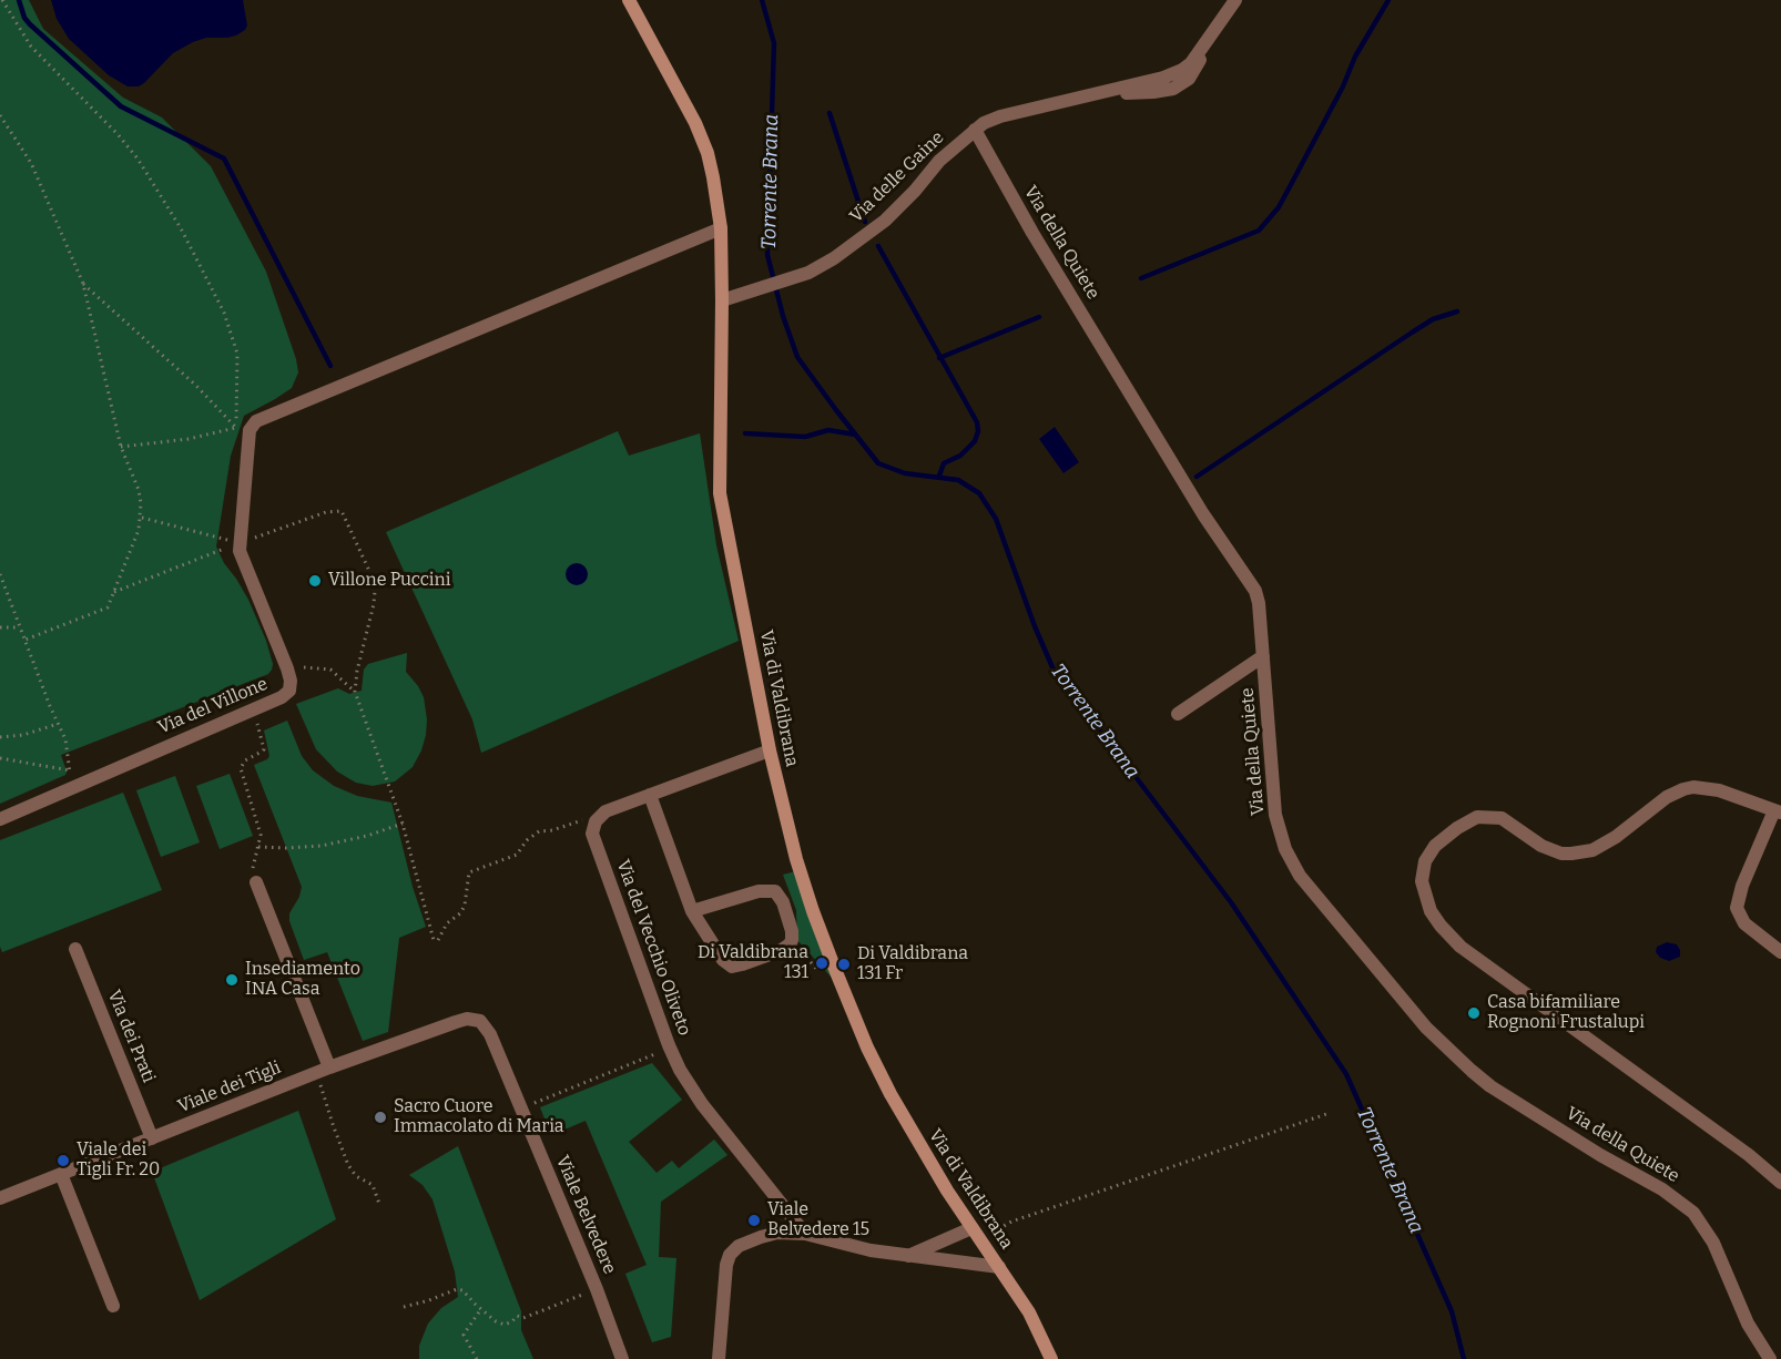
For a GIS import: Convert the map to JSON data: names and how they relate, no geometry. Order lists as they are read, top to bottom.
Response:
{
  "streets": {
    "street": [
      "Via delle Gaine",
      "Via della Quiete",
      "Via di Valdibrana",
      "Via del Villone",
      "Via del Vecchio Oliveto",
      "Via dei Prati",
      "Viale dei Tigli",
      "Viale Belvedere"
    ]
  },
  "crossings": [
    ["Via delle Gaine", "Via della Quiete"],
    ["Via delle Gaine", "Via di Valdibrana"],
    ["Via dei Prati", "Viale dei Tigli"],
    ["Viale dei Tigli", "Viale Belvedere"]
  ],
  "water": ["Torrente Brana"],
  "places": [
    "Villone Puccini",
    "Di Valdibrana 131",
    "Di Valdibrana 131 Fr",
    "Insediamento INA Casa",
    "Casa bifamiliare Rognoni Frustalupi",
    "Sacro Cuore Immacolato di Maria",
    "Viale dei Tigli Fr. 20",
    "Viale Belvedere 15"
  ]
}
